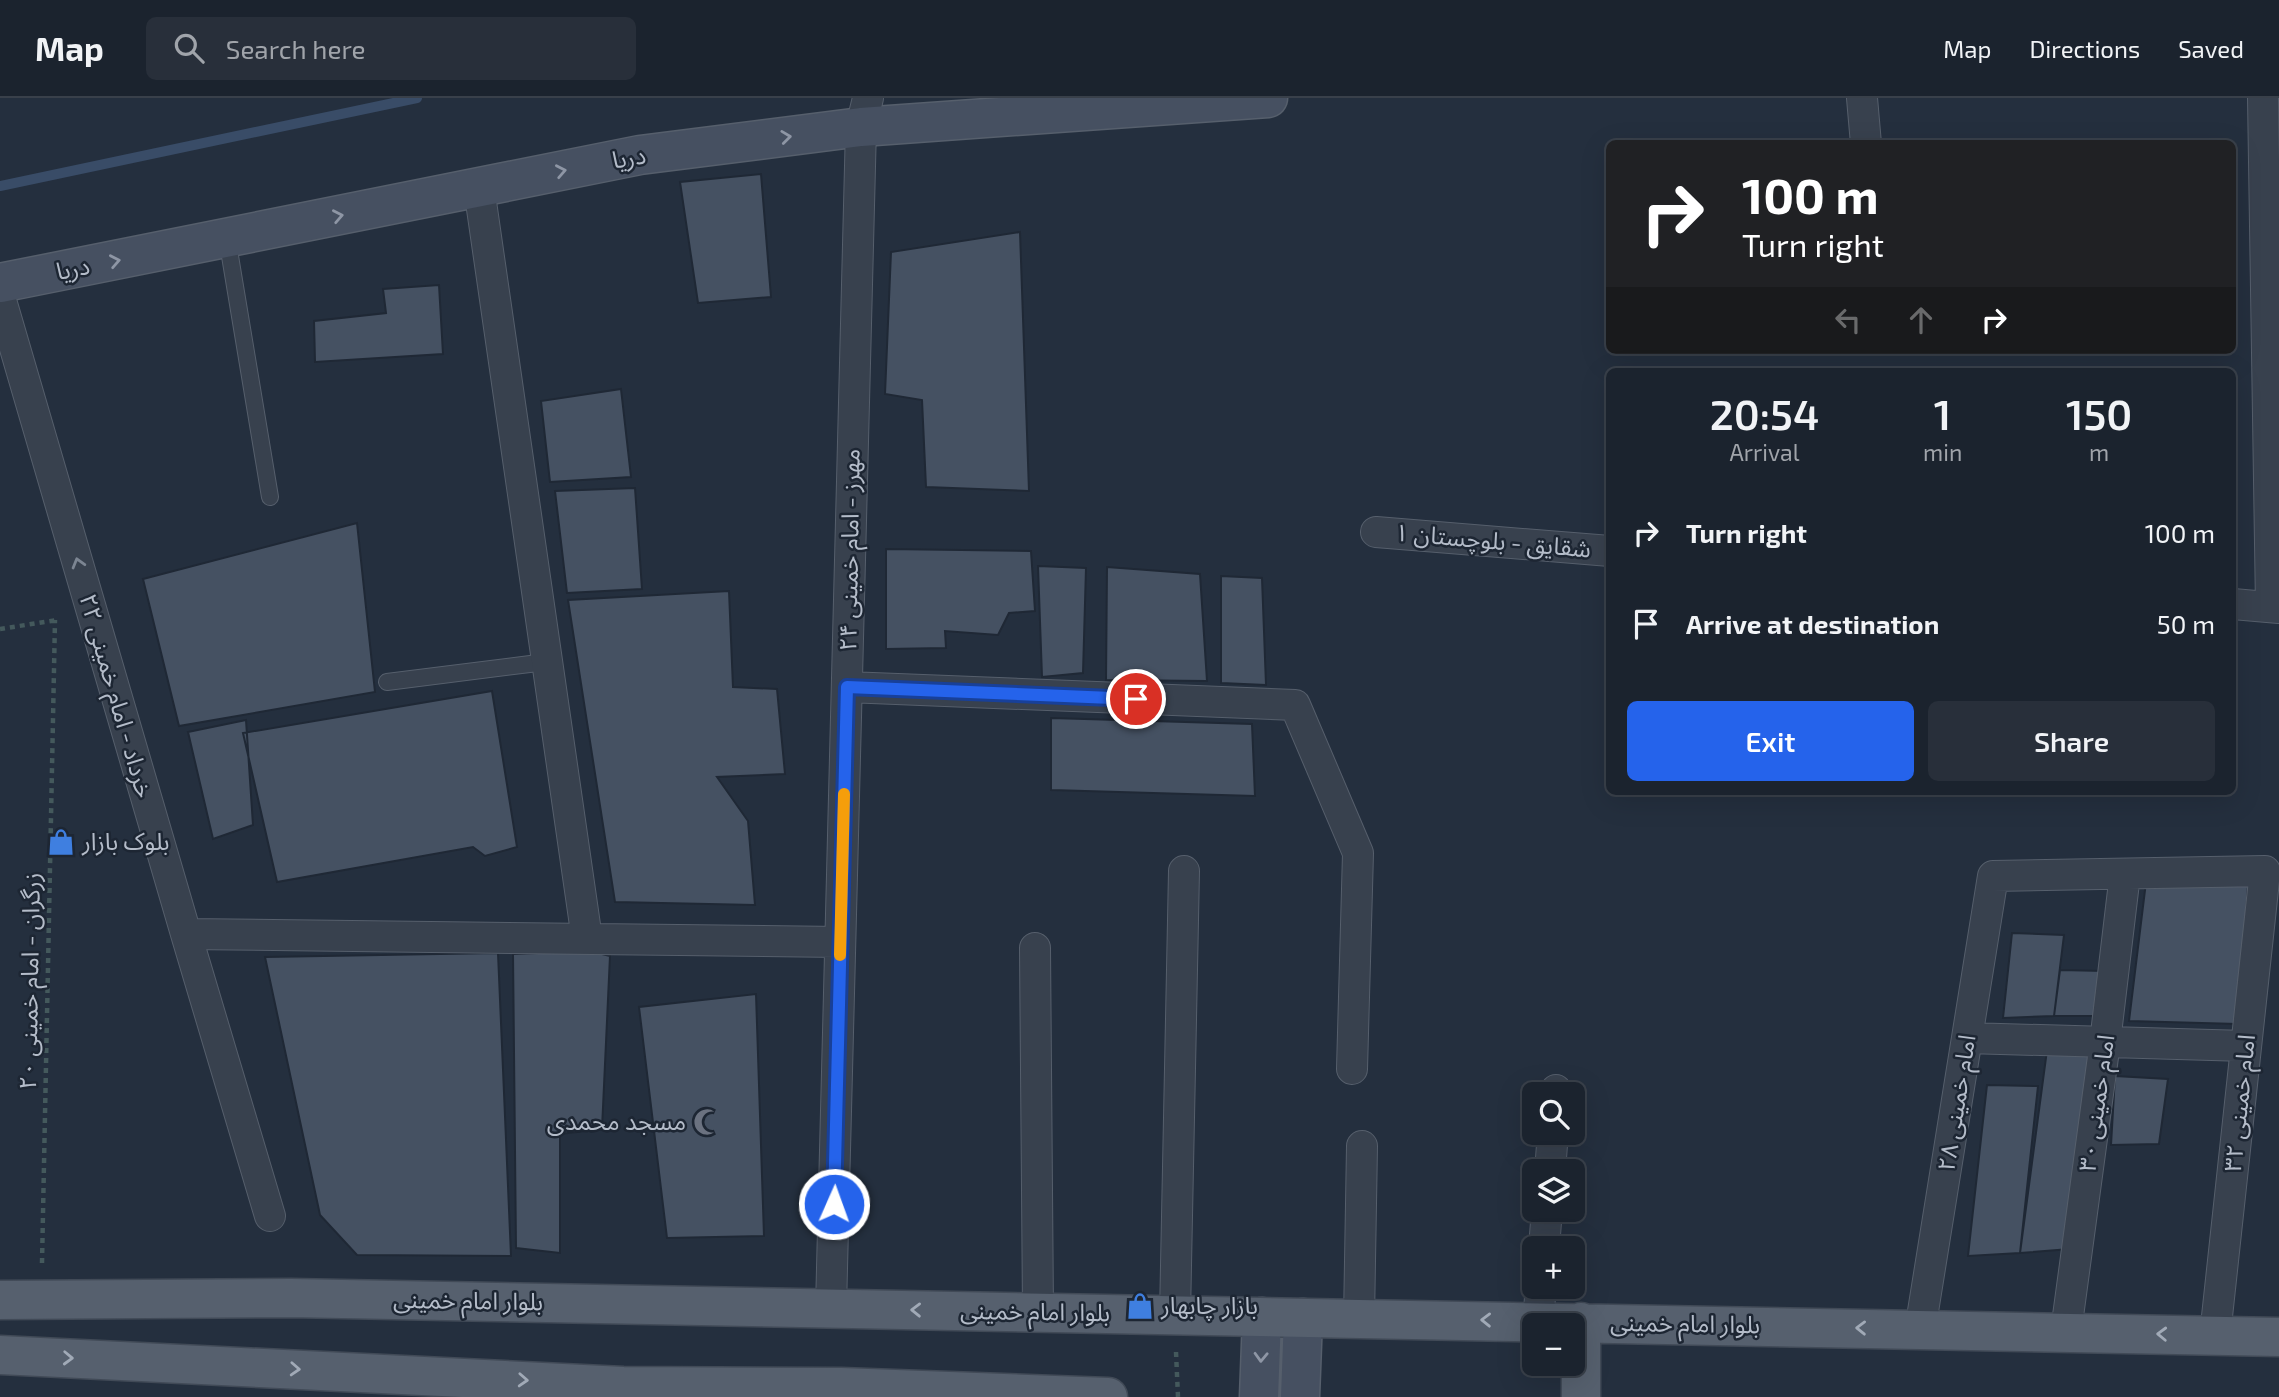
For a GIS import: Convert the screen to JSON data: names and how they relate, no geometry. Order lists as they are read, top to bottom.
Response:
{
  "streets": {
    "main road": ["بلوار امام خمینی"],
    "street": [
      "دریا",
      "شقایق - بلوچستان ۱",
      "مهرز - امام خمینی ۲۴",
      "خرداد - امام خمینی ۲۲",
      "امام خمینی ۲۸",
      "امام خمینی ۳۰",
      "امام خمینی ۳۲"
    ],
    "path": ["زرگران - امام خمینی ۲۰"]
  },
  "crossings": [
    ["دریا", "مهرز - امام خمینی ۲۴"],
    ["مهرز - امام خمینی ۲۴", "بلوار امام خمینی"],
    ["زرگران - امام خمینی ۲۰", "بلوار امام خمینی"],
    ["امام خمینی ۲۸", "امام خمینی ۳۰"],
    ["امام خمینی ۲۸", "امام خمینی ۳۲"],
    ["امام خمینی ۲۸", "بلوار امام خمینی"],
    ["امام خمینی ۳۰", "امام خمینی ۳۲"],
    ["امام خمینی ۳۰", "بلوار امام خمینی"],
    ["امام خمینی ۳۲", "بلوار امام خمینی"]
  ],
  "one_way": ["دریا", "بلوار امام خمینی"],
  "places": {
    "shop": ["بلوک بازار", "بازار چابهار"],
    "mosque": ["مسجد محمدی"]
  },
  "page": {
    "header": "Map",
    "search": "Search here",
    "nav": ["Map", "Directions", "Saved"],
    "turn": ["100 m", "Turn right"],
    "eta": [
      "20:54",
      "Arrival",
      "1",
      "min",
      "150",
      "m"
    ],
    "list": [
      {
        "name": "Turn right",
        "value": "100 m"
      },
      {
        "name": "Arrive at destination",
        "value": "50 m"
      }
    ],
    "buttons": ["Exit", "Share"],
    "map_buttons": ["+", "−"]
  }
}
